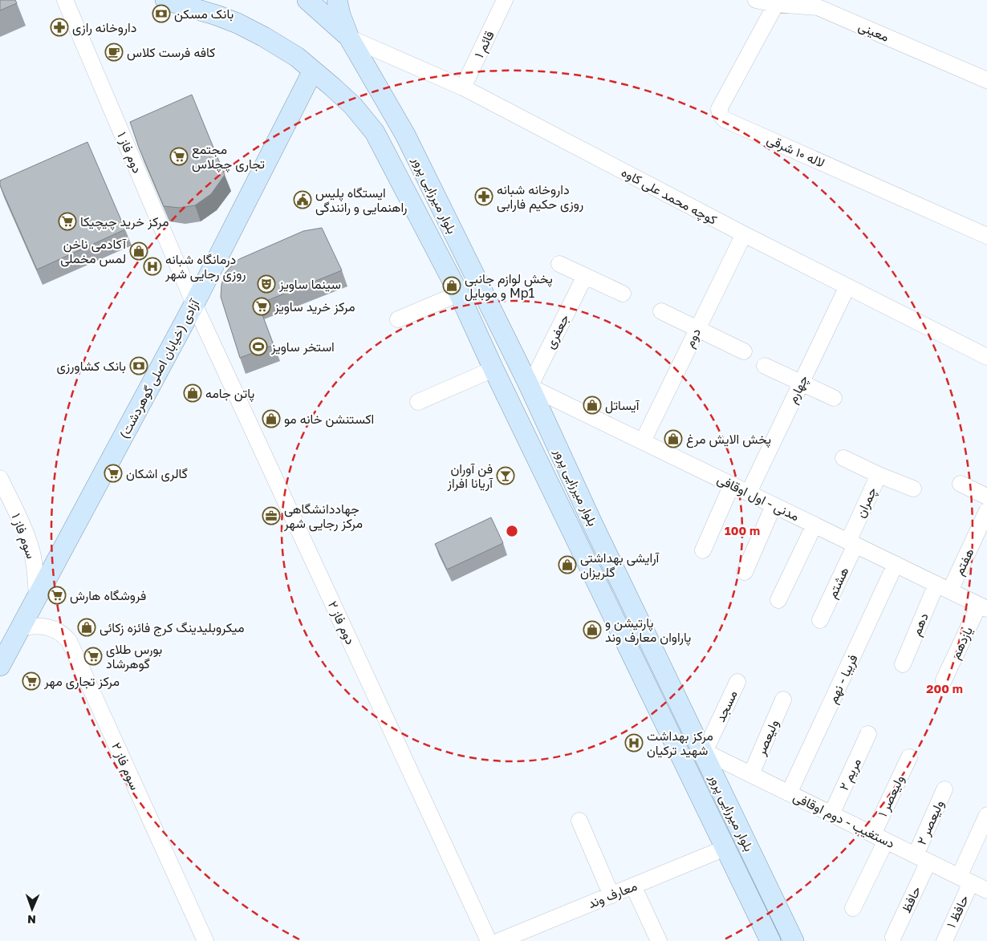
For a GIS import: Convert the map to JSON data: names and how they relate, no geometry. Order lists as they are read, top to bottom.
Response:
{
  "streets": {
    "main road": ["بلوار میرزایی پرور", "آزادی (خیابان اصلی گوهردشت)"],
    "street": [
      "معینی",
      "قائم ۱",
      "لاله ۱۰ شرقی",
      "دوم فاز ۱",
      "کوچه محمد علی کاوه",
      "جعفری",
      "دوم",
      "چهارم",
      "مدنی - اول اوقافی",
      "چمران",
      "سوم فاز ۱",
      "هفتم",
      "هشتم",
      "دوم فاز ۲",
      "دهم",
      "یازدهم",
      "فریبا - نهم",
      "مسجد",
      "ولیعصر",
      "سوم فاز ۲",
      "مریم ۲",
      "ولیعصر ۱",
      "دستغیب - دوم اوقافی",
      "ولیعصر ۲",
      "معارف وند",
      "حافظ",
      "حافظ ۱"
    ]
  },
  "crossings": [
    ["معینی", "لاله ۱۰ شرقی"],
    ["قائم ۱", "کوچه محمد علی کاوه"],
    ["دوم فاز ۱", "آزادی (خیابان اصلی گوهردشت)"],
    ["دوم فاز ۱", "دوم فاز ۲"],
    ["بلوار میرزایی پرور", "کوچه محمد علی کاوه"],
    ["بلوار میرزایی پرور", "جعفری"],
    ["بلوار میرزایی پرور", "آزادی (خیابان اصلی گوهردشت)"],
    ["بلوار میرزایی پرور", "مدنی - اول اوقافی"],
    ["بلوار میرزایی پرور", "مسجد"],
    ["بلوار میرزایی پرور", "دستغیب - دوم اوقافی"],
    ["بلوار میرزایی پرور", "معارف وند"],
    ["کوچه محمد علی کاوه", "دوم"],
    ["کوچه محمد علی کاوه", "چهارم"],
    ["جعفری", "مدنی - اول اوقافی"],
    ["دوم", "مدنی - اول اوقافی"],
    ["آزادی (خیابان اصلی گوهردشت)", "سوم فاز ۱"],
    ["آزادی (خیابان اصلی گوهردشت)", "دوم فاز ۲"],
    ["آزادی (خیابان اصلی گوهردشت)", "سوم فاز ۲"],
    ["چهارم", "مدنی - اول اوقافی"],
    ["مدنی - اول اوقافی", "چمران"],
    ["مدنی - اول اوقافی", "هفتم"],
    ["مدنی - اول اوقافی", "هشتم"],
    ["مدنی - اول اوقافی", "دهم"],
    ["مدنی - اول اوقافی", "یازدهم"],
    ["مدنی - اول اوقافی", "فریبا - نهم"],
    ["چمران", "هشتم"],
    ["هفتم", "دهم"],
    ["فریبا - نهم", "دستغیب - دوم اوقافی"],
    ["مسجد", "دستغیب - دوم اوقافی"],
    ["ولیعصر", "دستغیب - دوم اوقافی"],
    ["مریم ۲", "دستغیب - دوم اوقافی"],
    ["ولیعصر ۱", "دستغیب - دوم اوقافی"],
    ["دستغیب - دوم اوقافی", "ولیعصر ۲"],
    ["دستغیب - دوم اوقافی", "حافظ"],
    ["دستغیب - دوم اوقافی", "حافظ ۱"],
    ["ولیعصر ۲", "حافظ"]
  ],
  "places": {
    "bank": ["بانک مسکن", "بانک کشاورزی"],
    "pharmacy": ["داروخانه رازی", "داروخانه شبانه روزی حکیم فارابی"],
    "cafe": ["کافه فرست کلاس"],
    "supermarket": [
      "مجتمع تجاری چچلاس",
      "مرکز خرید چیچیکا",
      "مرکز خرید ساویز",
      "گالری اشکان",
      "فروشگاه هارش",
      "بورس طلای گوهرشاد",
      "مرکز تجاری مهر"
    ],
    "public building": ["ایستگاه پلیس راهنمایی و رانندگی"],
    "shop": [
      "آکادمی ناخن لمس مخملی",
      "پخش لوازم جانبی و موبایل Mp1",
      "پاتن جامه",
      "آیساتل",
      "اکستنشن خانه مو",
      "پخش الایش مرغ",
      "آرایشی بهداشتی گلریزان",
      "میکروبلیدینگ کرج فائزه زکائی",
      "پارتیشن و پاراوان معارف وند"
    ],
    "hospital": ["درمانگاه شبانه روزی رجایی شهر", "مرکز بهداشت شهید ترکیان"],
    "theatre": ["سینما ساویز"],
    "sports": ["استخر ساویز"],
    "bar": ["فن آوران آریانا افراز"],
    "office": ["جهاددانشگاهی مرکز رجایی شهر"]
  },
  "north": "bottom",
  "rings": ["100 m", "200 m"]
}
